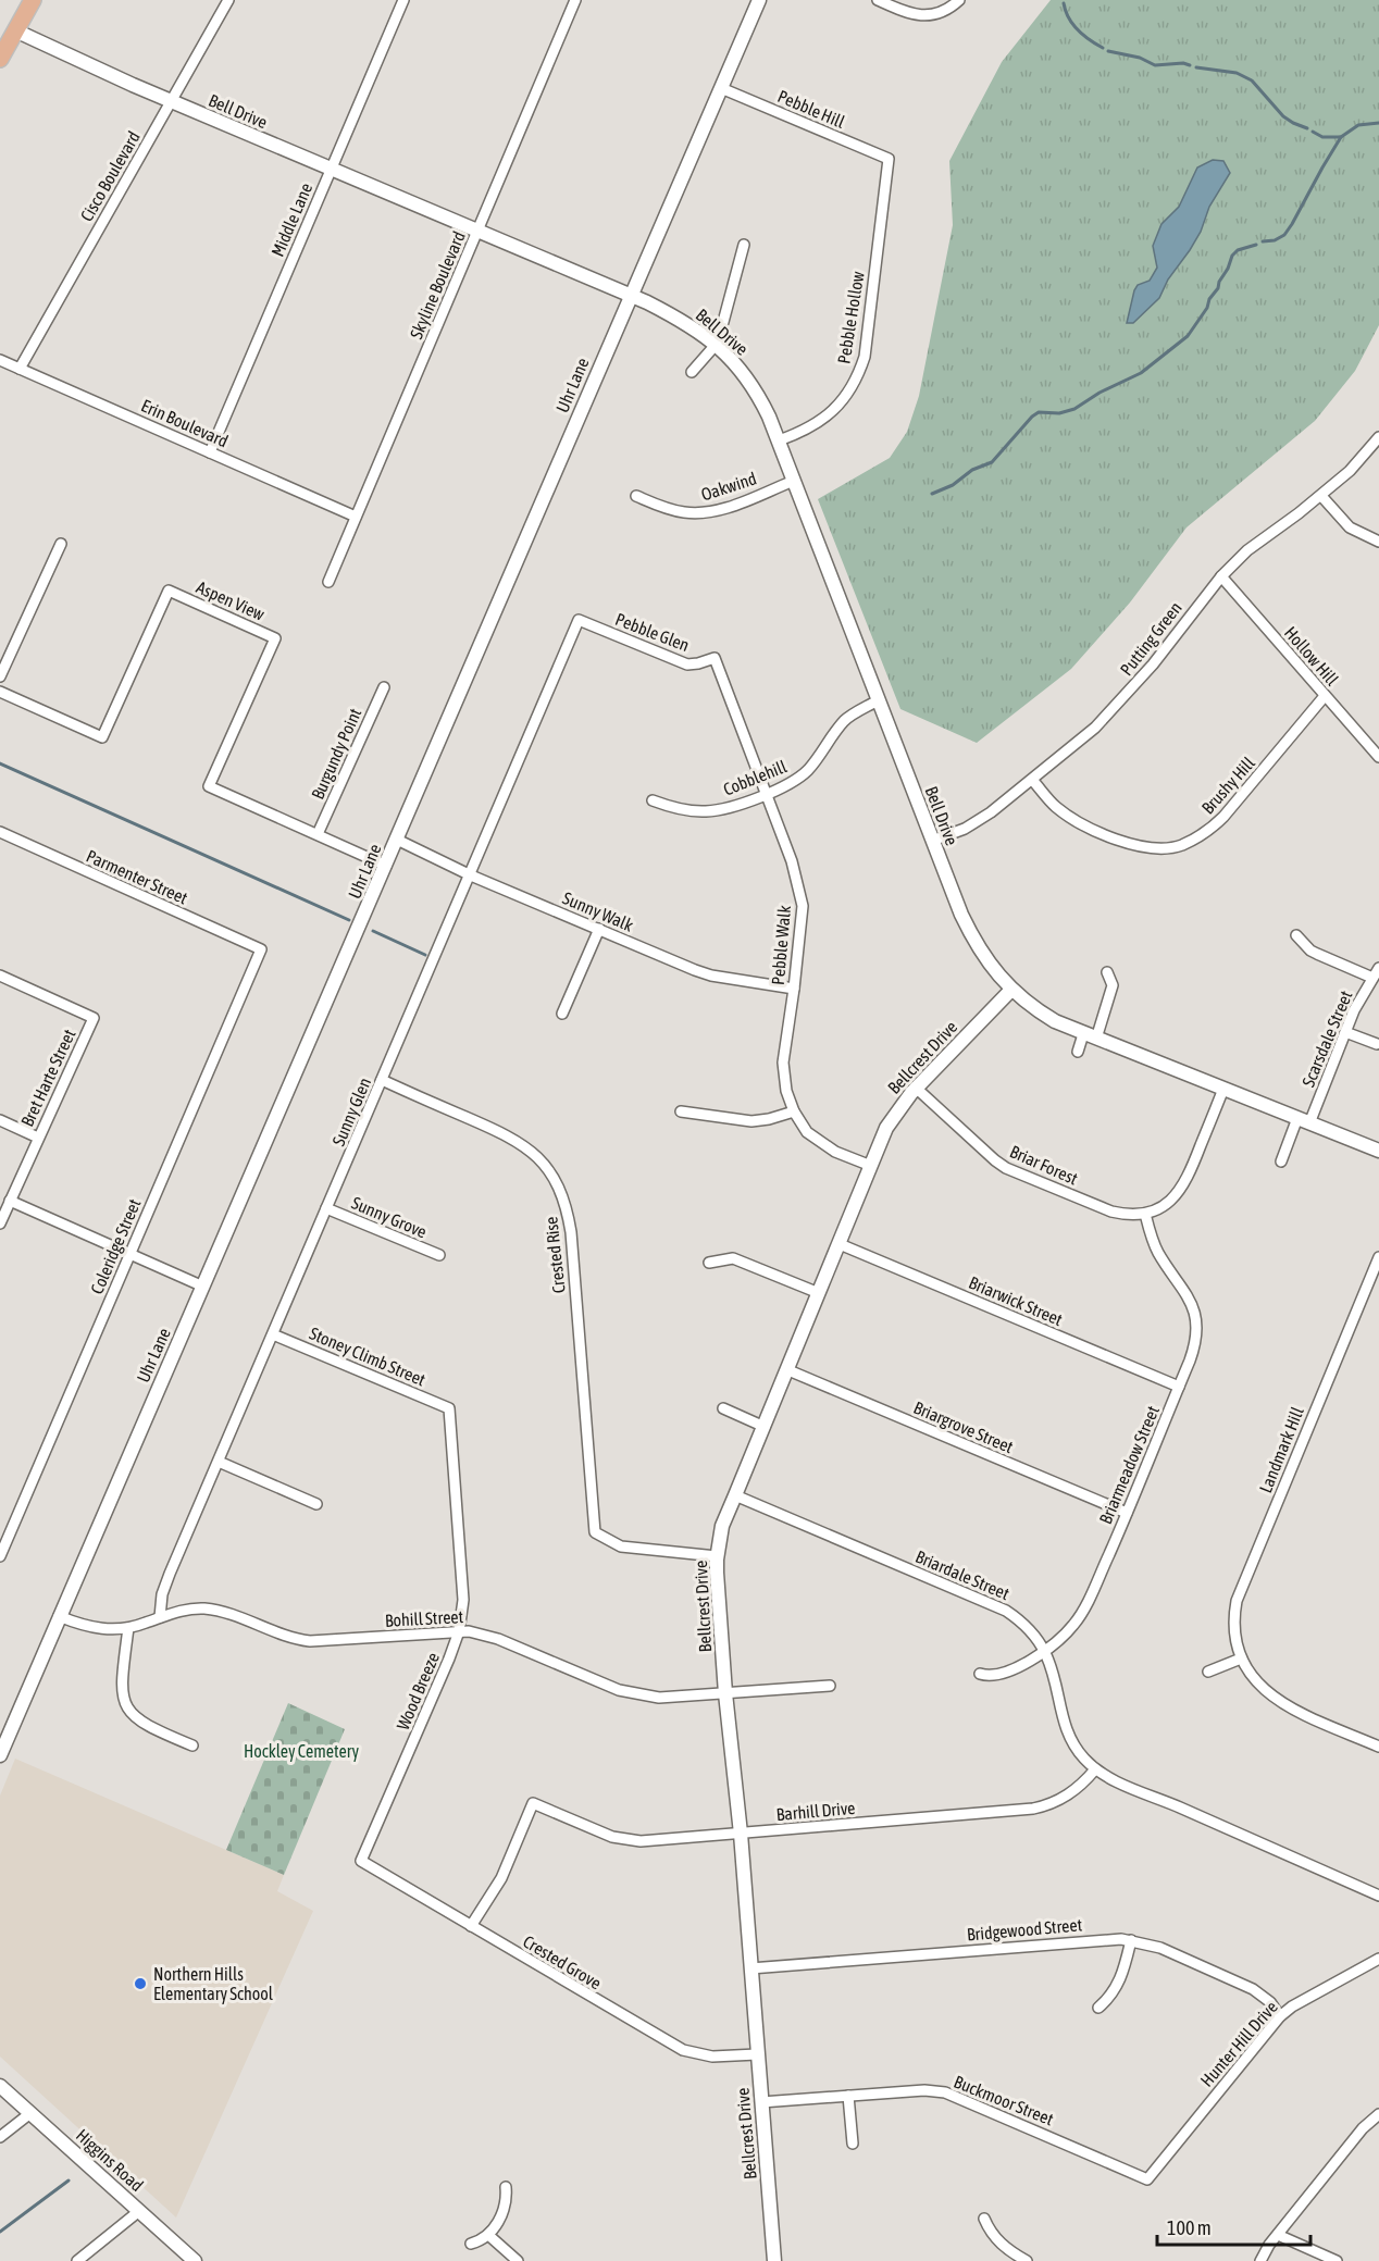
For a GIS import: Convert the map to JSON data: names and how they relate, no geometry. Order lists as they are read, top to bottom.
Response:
{
  "streets": {
    "street": [
      "Pebble Hill",
      "Bell Drive",
      "Cisco Boulevard",
      "Middle Lane",
      "Skyline Boulevard",
      "Pebble Hollow",
      "Uhr Lane",
      "Erin Boulevard",
      "Oakwind",
      "Aspen View",
      "Pebble Glen",
      "Putting Green",
      "Hollow Hill",
      "Burgundy Point",
      "Cobblehill",
      "Brushy Hill",
      "Parmenter Street",
      "Sunny Walk",
      "Pebble Walk",
      "Scarsdale Street",
      "Bellcrest Drive",
      "Bret Harte Street",
      "Sunny Glen",
      "Briar Forest",
      "Sunny Grove",
      "Coleridge Street",
      "Crested Rise",
      "Briarwick Street",
      "Stoney Climb Street",
      "Briargrove Street",
      "Landmark Hill",
      "Briarmeadow Street",
      "Briardale Street",
      "Bohill Street",
      "Wood Breeze",
      "Barhill Drive",
      "Bridgewood Street",
      "Crested Grove",
      "Hunter Hill Drive",
      "Buckmoor Street",
      "Higgins Road"
    ]
  },
  "crossings": [
    ["Pebble Hill", "Pebble Hollow"],
    ["Pebble Hill", "Uhr Lane"],
    ["Bell Drive", "Cisco Boulevard"],
    ["Bell Drive", "Middle Lane"],
    ["Bell Drive", "Skyline Boulevard"],
    ["Bell Drive", "Pebble Hollow"],
    ["Bell Drive", "Uhr Lane"],
    ["Bell Drive", "Oakwind"],
    ["Bell Drive", "Putting Green"],
    ["Bell Drive", "Cobblehill"],
    ["Bell Drive", "Scarsdale Street"],
    ["Bell Drive", "Bellcrest Drive"],
    ["Cisco Boulevard", "Erin Boulevard"],
    ["Middle Lane", "Erin Boulevard"],
    ["Skyline Boulevard", "Erin Boulevard"],
    ["Uhr Lane", "Aspen View"],
    ["Uhr Lane", "Sunny Walk"],
    ["Uhr Lane", "Bohill Street"],
    ["Aspen View", "Burgundy Point"],
    ["Pebble Glen", "Pebble Walk"],
    ["Pebble Glen", "Sunny Glen"],
    ["Putting Green", "Hollow Hill"],
    ["Putting Green", "Brushy Hill"],
    ["Hollow Hill", "Brushy Hill"],
    ["Cobblehill", "Pebble Walk"],
    ["Parmenter Street", "Coleridge Street"],
    ["Sunny Walk", "Pebble Walk"],
    ["Sunny Walk", "Sunny Glen"],
    ["Pebble Walk", "Bellcrest Drive"],
    ["Bellcrest Drive", "Briar Forest"],
    ["Bellcrest Drive", "Crested Rise"],
    ["Bellcrest Drive", "Briarwick Street"],
    ["Bellcrest Drive", "Briargrove Street"],
    ["Bellcrest Drive", "Briardale Street"],
    ["Bellcrest Drive", "Bohill Street"],
    ["Bellcrest Drive", "Barhill Drive"],
    ["Bellcrest Drive", "Bridgewood Street"],
    ["Bellcrest Drive", "Crested Grove"],
    ["Bellcrest Drive", "Buckmoor Street"],
    ["Sunny Glen", "Sunny Grove"],
    ["Sunny Glen", "Crested Rise"],
    ["Sunny Glen", "Stoney Climb Street"],
    ["Sunny Glen", "Bohill Street"],
    ["Briar Forest", "Briarmeadow Street"],
    ["Briarwick Street", "Briarmeadow Street"],
    ["Stoney Climb Street", "Wood Breeze"],
    ["Briargrove Street", "Briarmeadow Street"],
    ["Briarmeadow Street", "Briardale Street"],
    ["Briardale Street", "Barhill Drive"],
    ["Bohill Street", "Wood Breeze"],
    ["Wood Breeze", "Crested Grove"],
    ["Barhill Drive", "Crested Grove"],
    ["Bridgewood Street", "Hunter Hill Drive"],
    ["Hunter Hill Drive", "Buckmoor Street"]
  ],
  "parks": ["Hockley Cemetery"],
  "places": ["Northern Hills Elementary School"],
  "scale_bar": "100 m"
}
